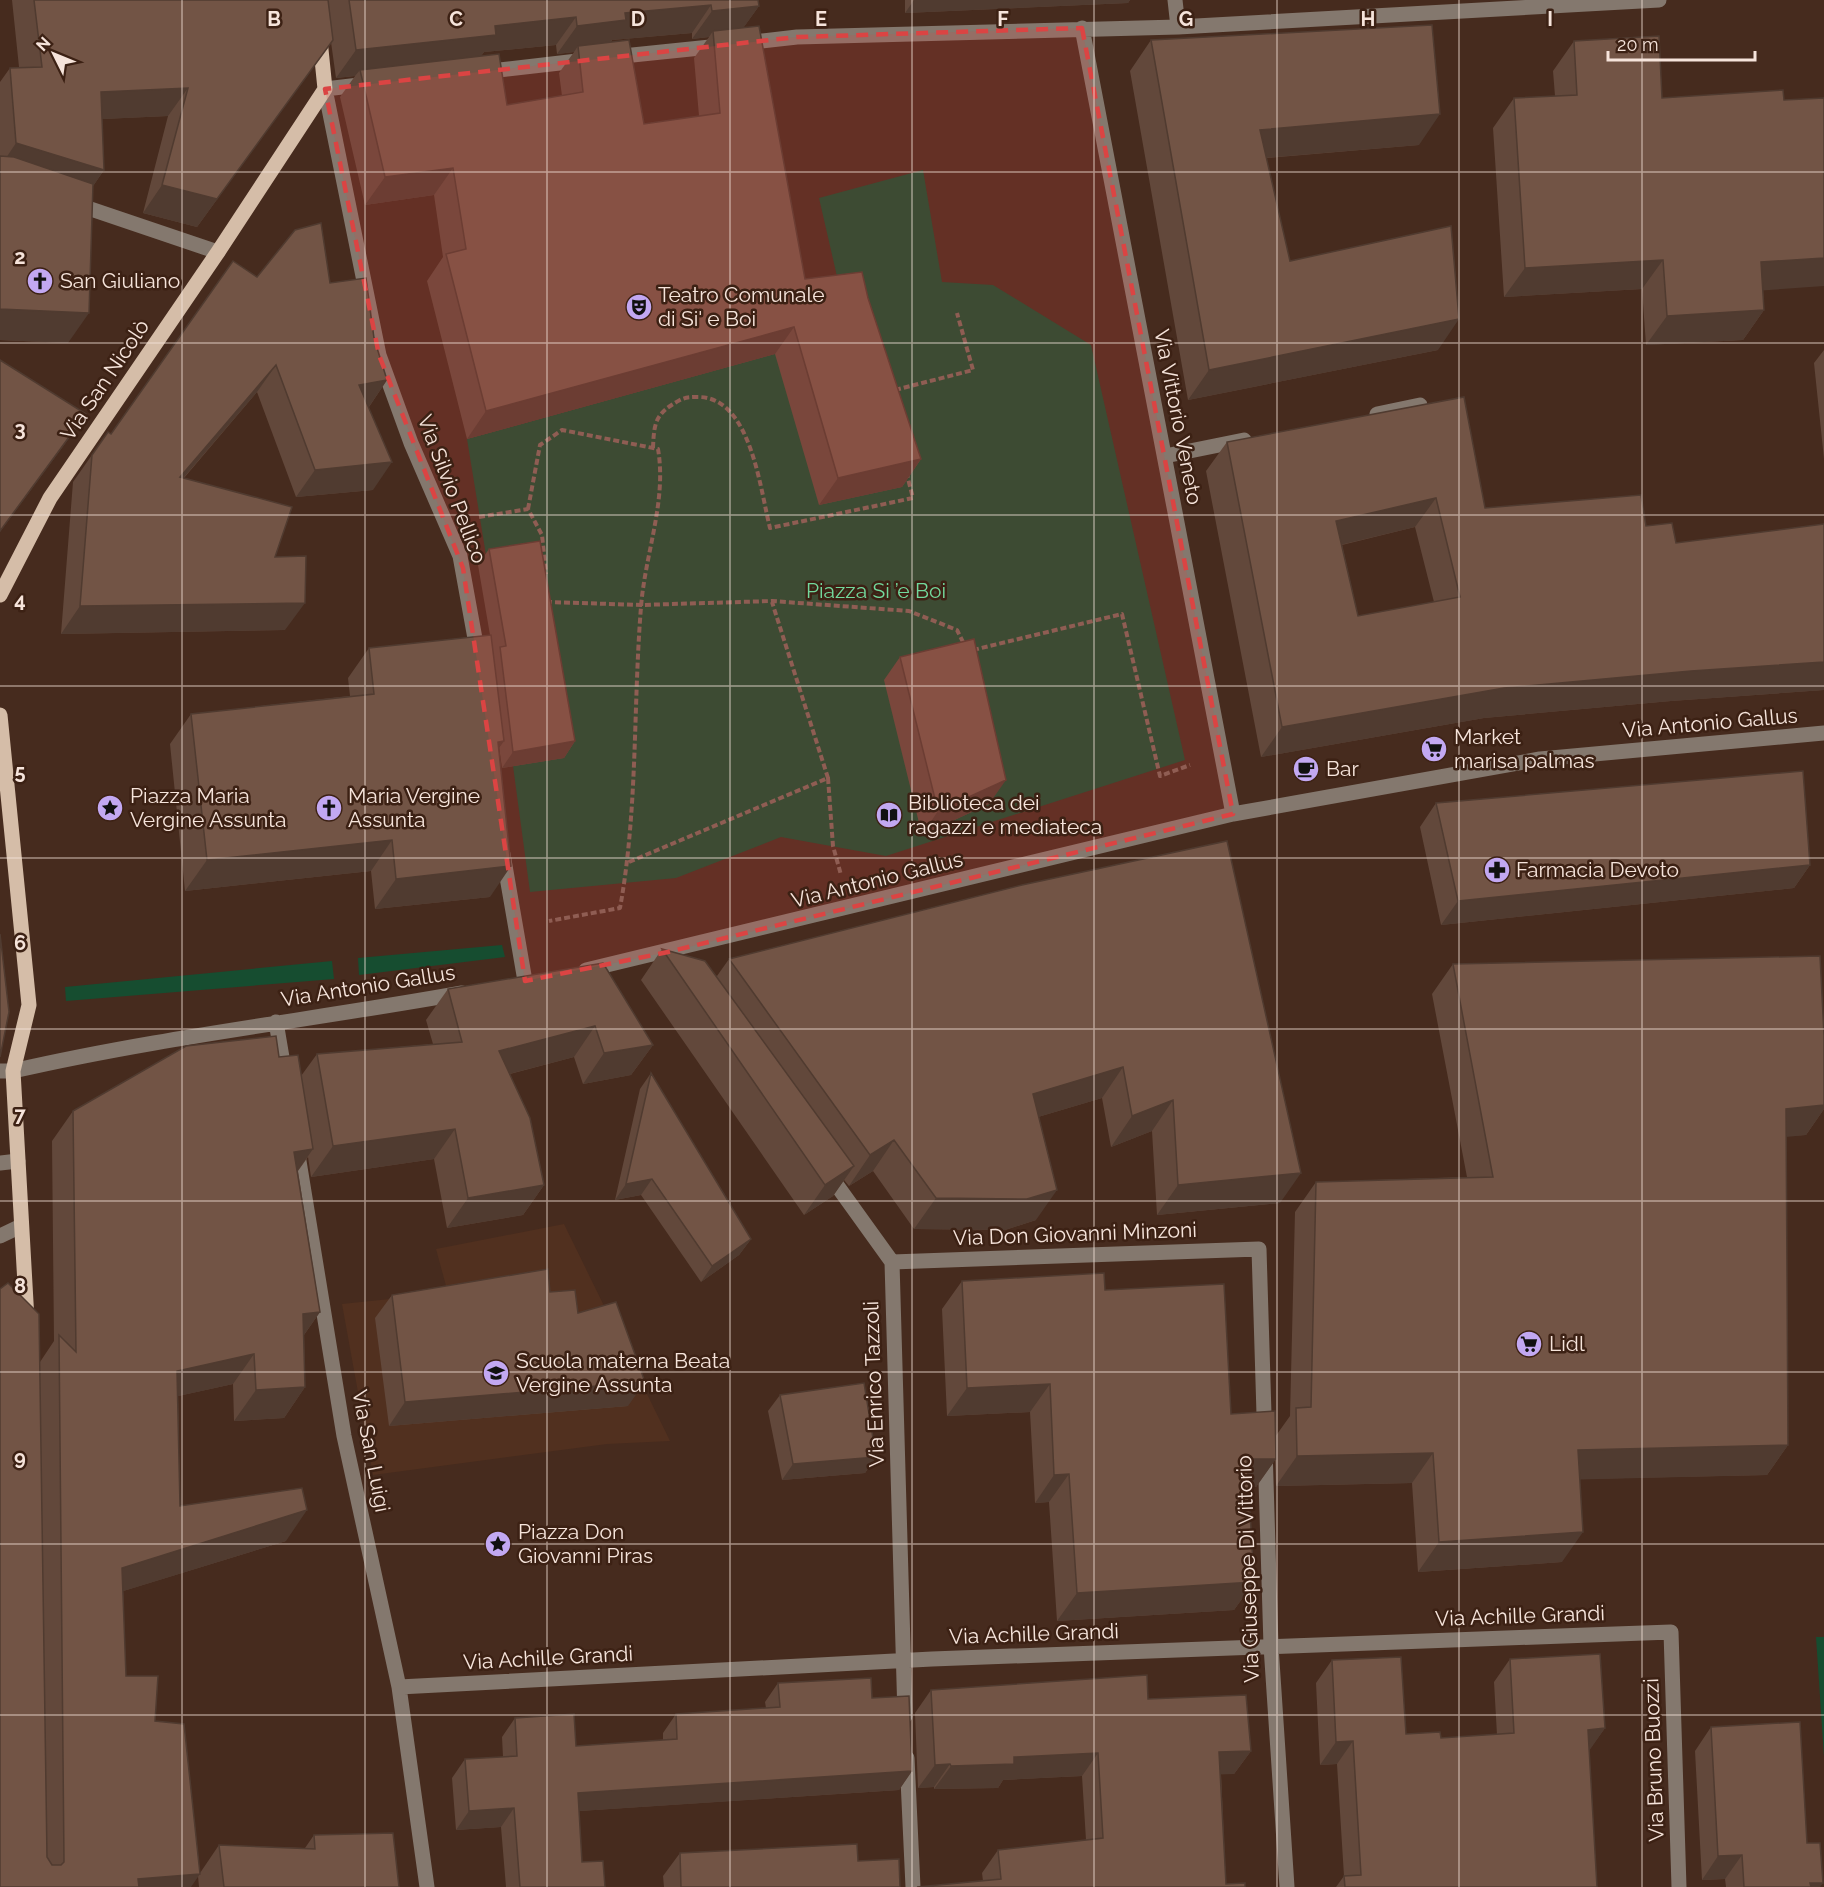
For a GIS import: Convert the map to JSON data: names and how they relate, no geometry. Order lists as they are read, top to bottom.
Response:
{
  "streets": {
    "main road": ["Via San Nicolò"],
    "street": [
      "Via Vittorio Veneto",
      "Via Silvio Pellico",
      "Via Antonio Gallus",
      "Via Don Giovanni Minzoni",
      "Via Enrico Tazzoli",
      "Via San Luigi",
      "Via Giuseppe Di Vittorio",
      "Via Achille Grandi",
      "Via Bruno Buozzi"
    ]
  },
  "crossings": [
    ["Via San Nicolò", "Via Silvio Pellico"],
    ["Via Vittorio Veneto", "Via Antonio Gallus"],
    ["Via Don Giovanni Minzoni", "Via Enrico Tazzoli"],
    ["Via Don Giovanni Minzoni", "Via Giuseppe Di Vittorio"],
    ["Via Enrico Tazzoli", "Via Achille Grandi"],
    ["Via San Luigi", "Via Achille Grandi"],
    ["Via Giuseppe Di Vittorio", "Via Achille Grandi"],
    ["Via Achille Grandi", "Via Bruno Buozzi"]
  ],
  "parks": ["Piazza Si ’e Boi"],
  "places": {
    "church": ["San Giuliano", "Maria Vergine Assunta"],
    "theatre": ["Teatro Comunale di Si' e Boi"],
    "supermarket": ["Market marisa palmas", "Lidl"],
    "cafe": ["Bar"],
    "place": ["Piazza Maria Vergine Assunta", "Piazza Don Giovanni Piras"],
    "library": ["Biblioteca dei ragazzi e mediateca"],
    "pharmacy": ["Farmacia Devoto"],
    "school or university": ["Scuola materna Beata Vergine Assunta"]
  },
  "scale_bar": "20 m",
  "north": "top left",
  "grid": {
    "columns": [
      "B",
      "C",
      "D",
      "E",
      "F",
      "G",
      "H",
      "I"
    ],
    "rows": [
      "2",
      "3",
      "4",
      "5",
      "6",
      "7",
      "8",
      "9"
    ]
  }
}
